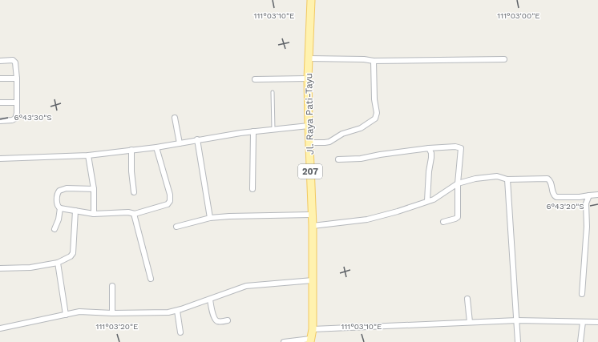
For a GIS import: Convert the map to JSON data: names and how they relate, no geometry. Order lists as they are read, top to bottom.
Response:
{
  "streets": {
    "main road": ["Jl. Raya Pati-Tayu", "207"]
  },
  "coordinates": [
    "111°03'10\"E",
    "111°03'00\"E",
    "6°43'30\"S",
    "6°43'20\"S",
    "111°03'20\"E"
  ]
}
